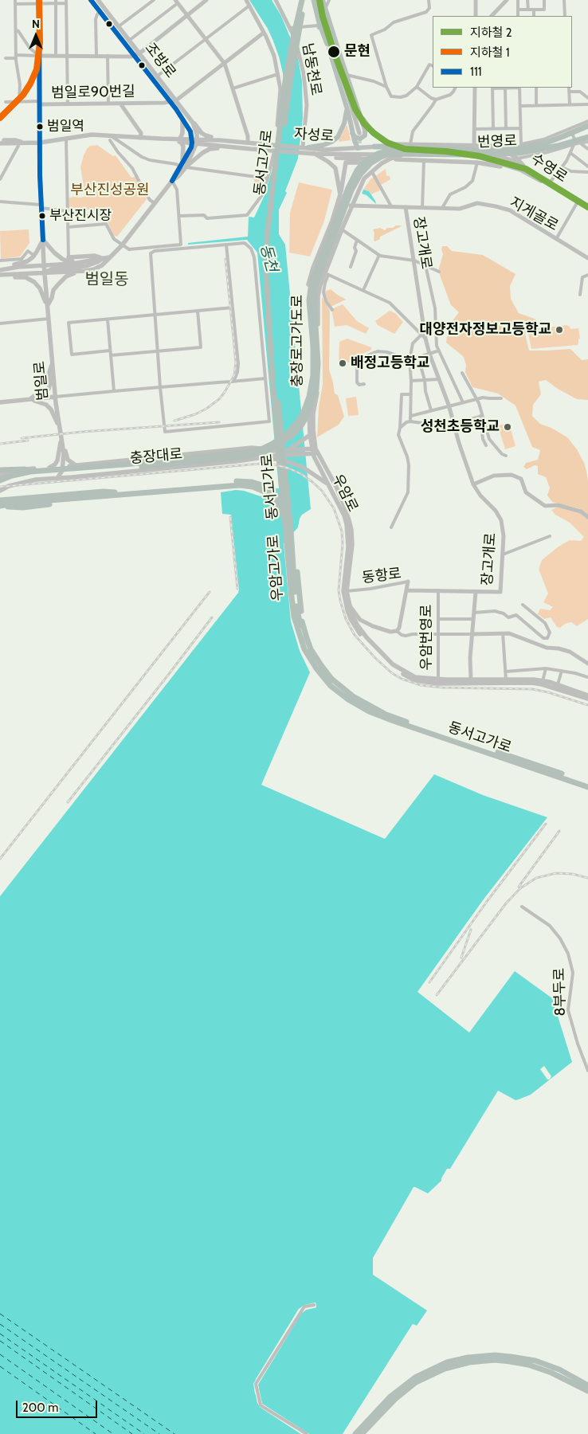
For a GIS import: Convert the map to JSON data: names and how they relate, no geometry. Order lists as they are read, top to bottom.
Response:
{
  "streets": {
    "highway": [
      "번영로",
      "동서고가로",
      "충장로고가도로",
      "우암고가로"
    ],
    "main road": [
      "조방로",
      "자성로",
      "수영로",
      "범일로",
      "충장대로",
      "우암로"
    ],
    "street": [
      "남동천로",
      "범일로90번길",
      "지게골로",
      "장고개로",
      "동항로",
      "우암번영로",
      "8부두로"
    ]
  },
  "crossings": [
    ["조방로", "범일로90번길"],
    ["조방로", "자성로"],
    ["남동천로", "자성로"],
    ["자성로", "수영로"],
    ["자성로", "우암로"],
    ["번영로", "수영로"],
    ["번영로", "충장로고가도로"],
    ["동서고가로", "우암고가로"],
    ["수영로", "우암로"],
    ["지게골로", "장고개로"],
    ["지게골로", "우암로"],
    ["장고개로", "우암로"],
    ["장고개로", "동항로"],
    ["장고개로", "우암번영로"],
    ["충장대로", "우암로"],
    ["우암로", "동항로"],
    ["우암로", "우암번영로"]
  ],
  "districts": ["범일동"],
  "water": ["동천"],
  "parks": ["부산진성공원"],
  "places": [
    "문현",
    "범일역",
    "부산진시장",
    "대양전자정보고등학교",
    "배정고등학교",
    "성천초등학교"
  ],
  "lines": ["metro line 2", "metro line 1", "transit line 111"],
  "legend": ["지하철 2", "지하철 1", "111"],
  "scale_bar": "200 m",
  "north": "top"
}
